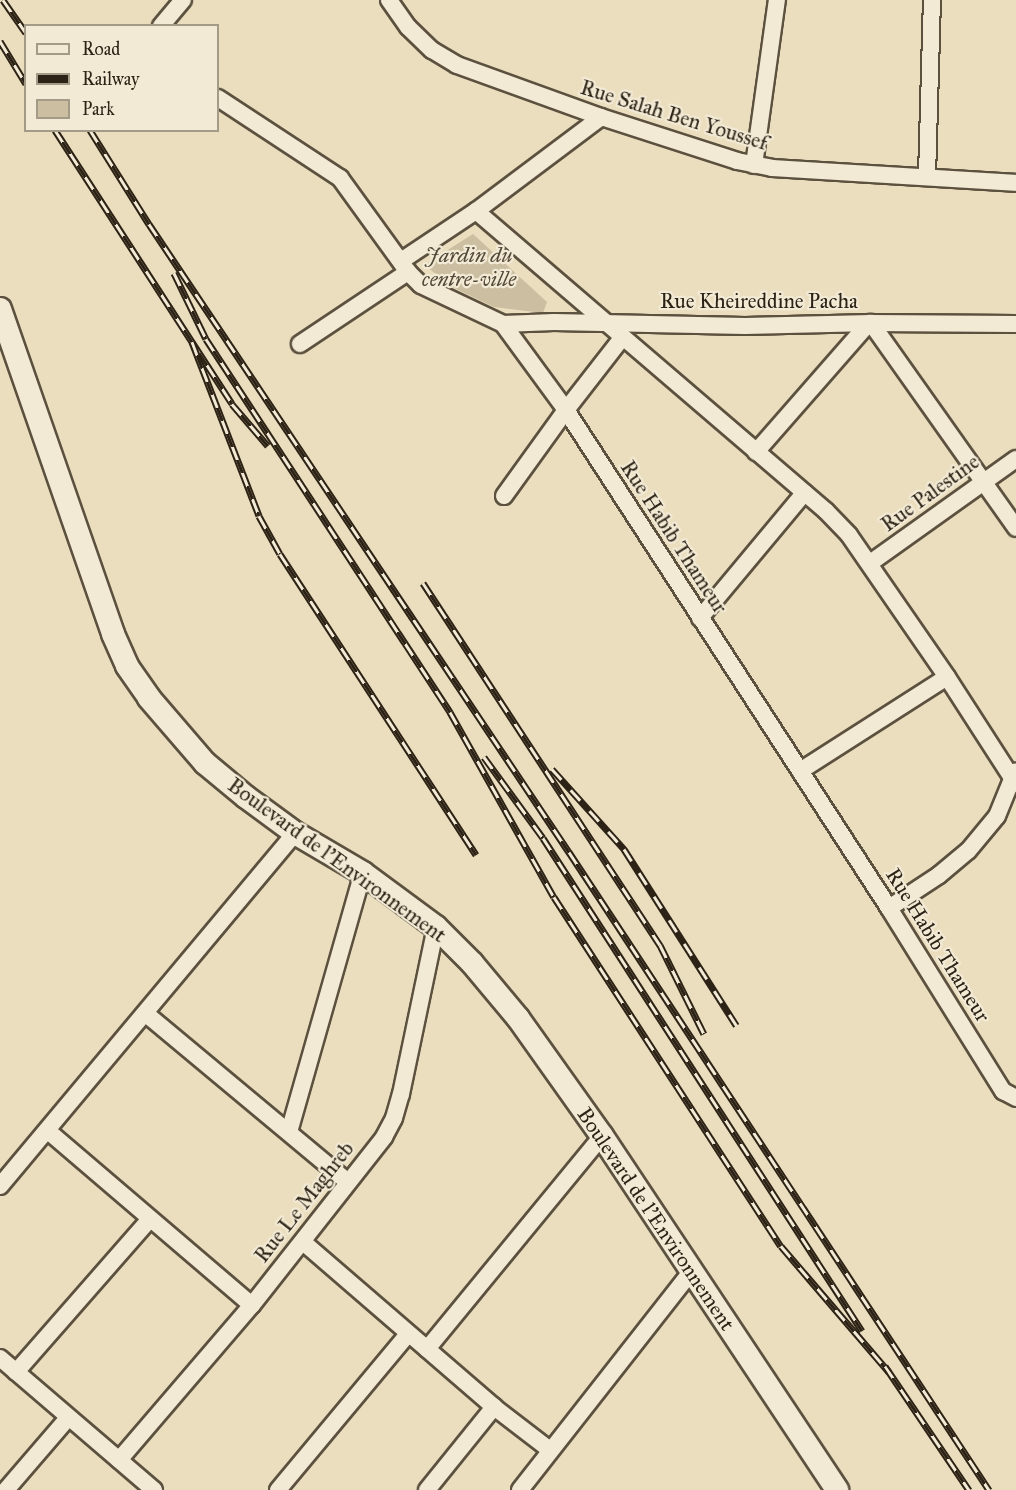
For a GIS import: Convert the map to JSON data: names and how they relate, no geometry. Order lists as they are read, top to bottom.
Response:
{
  "streets": {
    "street": [
      "Rue Salah Ben Youssef",
      "Rue Kheireddine Pacha",
      "Rue Palestine",
      "Rue Habib Thameur",
      "Boulevard de l'Environnement",
      "Rue Le Maghreb"
    ]
  },
  "crossings": [
    ["Rue Kheireddine Pacha", "Rue Habib Thameur"],
    ["Boulevard de l'Environnement", "Rue Le Maghreb"]
  ],
  "parks": ["Jardin du centre-ville"],
  "legend": ["Road", "Railway", "Park"]
}
